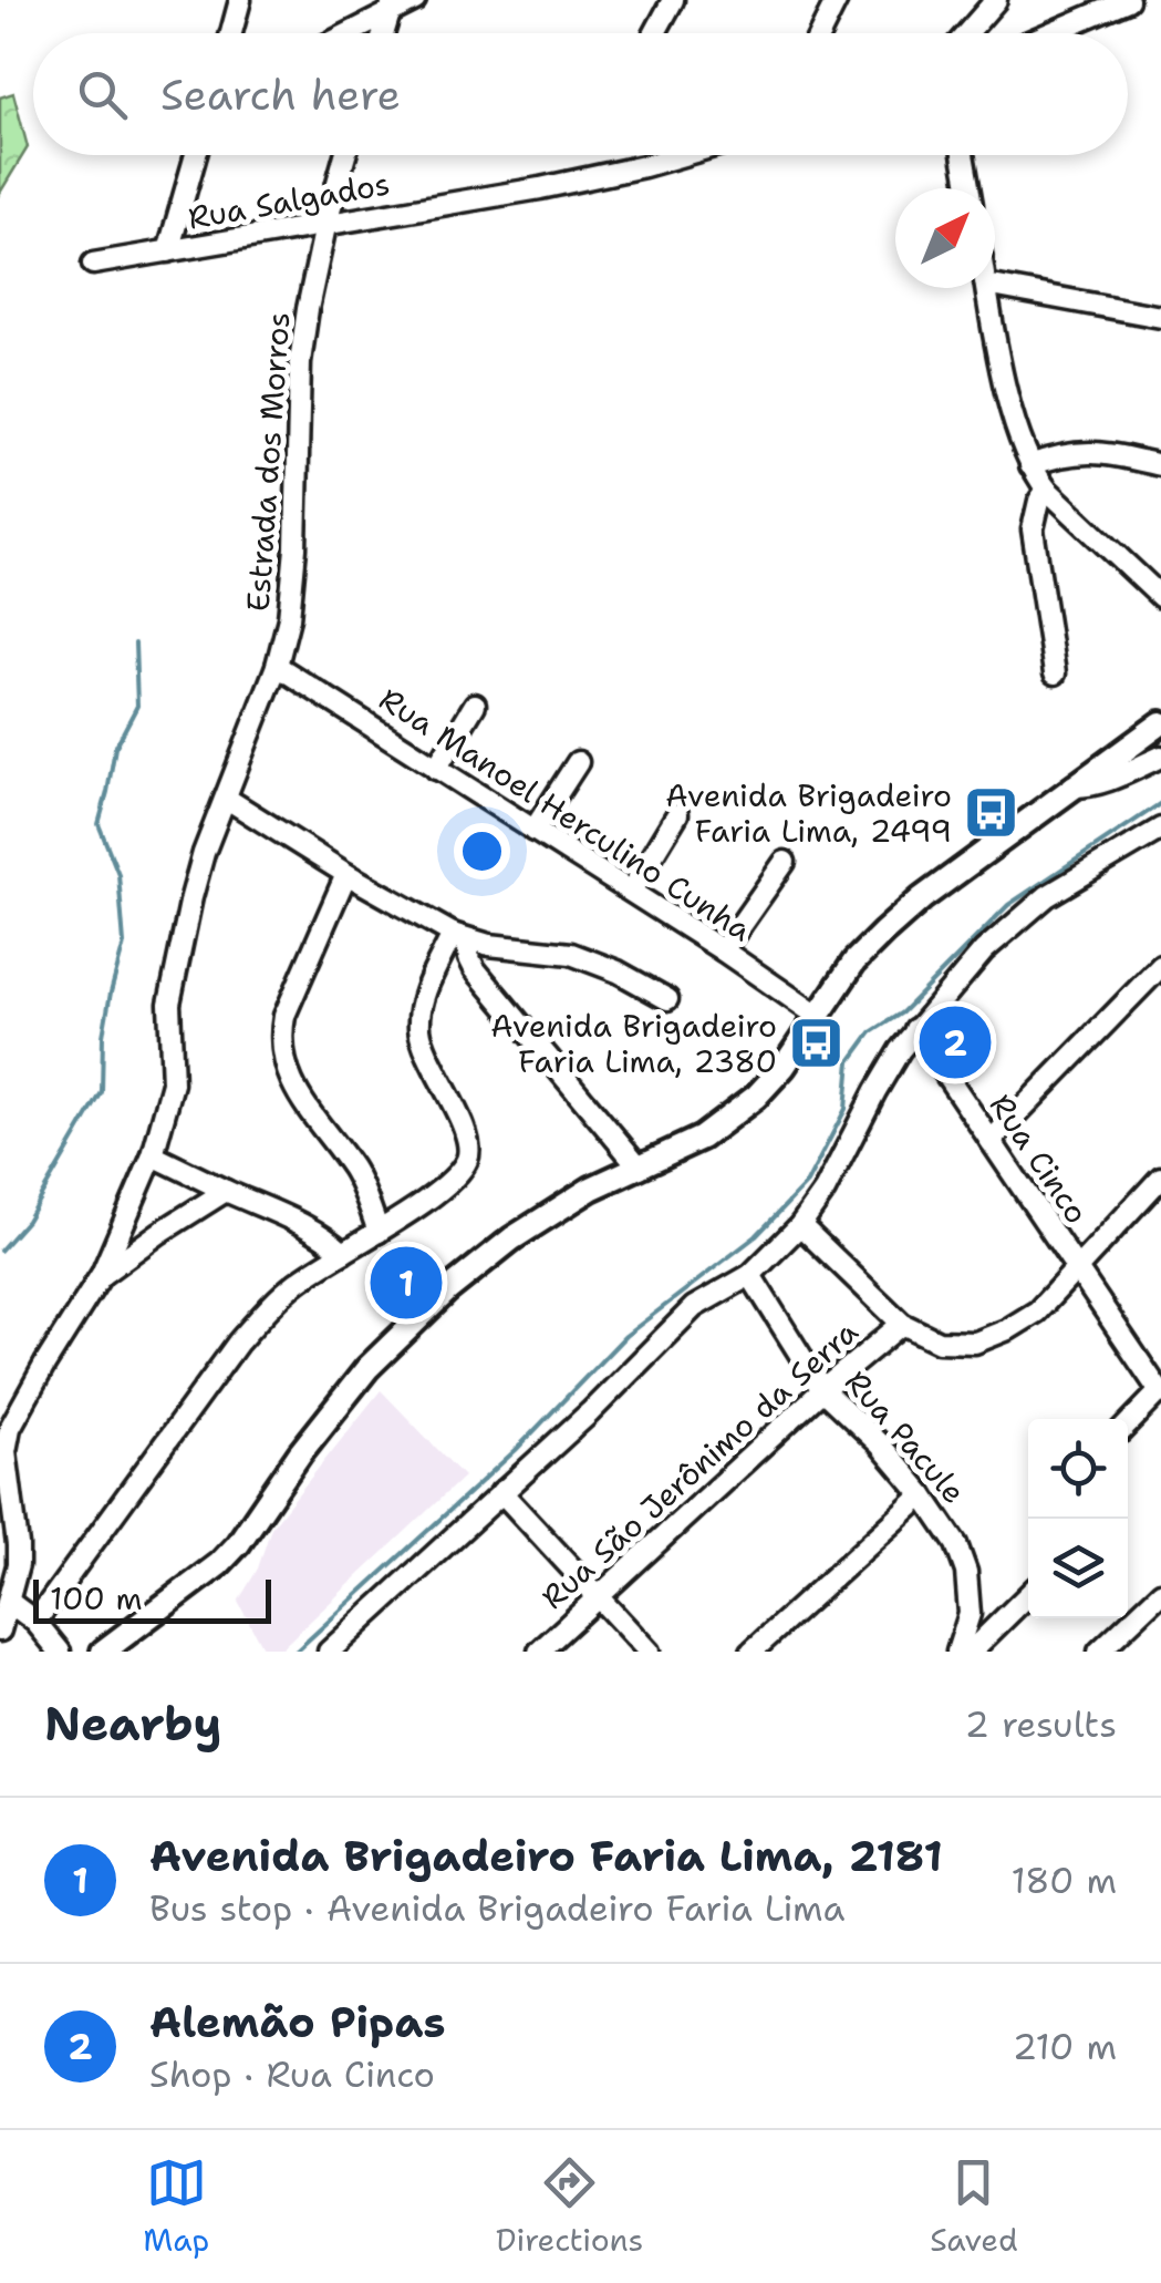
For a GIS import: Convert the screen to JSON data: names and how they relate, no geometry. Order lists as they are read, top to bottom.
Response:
{
  "streets": {
    "street": [
      "Rua Salgados",
      "Estrada dos Morros",
      "Rua Manoel Herculino Cunha",
      "Rua Cinco",
      "Rua Pacule",
      "Rua São Jerônimo da Serra"
    ]
  },
  "crossings": [
    ["Rua Salgados", "Estrada dos Morros"],
    ["Estrada dos Morros", "Rua Manoel Herculino Cunha"],
    ["Rua Pacule", "Rua São Jerônimo da Serra"]
  ],
  "places": {
    "bus stop": ["Avenida Brigadeiro Faria Lima, 2499", "Avenida Brigadeiro Faria Lima, 2380"]
  },
  "scale_bar": "100 m",
  "north": "top right",
  "page": {
    "search": "Search here",
    "pins": ["2", "1"],
    "scale": "100 m",
    "heading": ["Nearby", "2 results"],
    "list": [
      {
        "mark": "1",
        "name": "Avenida Brigadeiro Faria Lima, 2181",
        "note": "Bus stop · Avenida Brigadeiro Faria Lima",
        "value": "180 m"
      },
      {
        "mark": "2",
        "name": "Alemão Pipas",
        "note": "Shop · Rua Cinco",
        "value": "210 m"
      }
    ],
    "nav": ["Map", "Directions", "Saved"]
  }
}
